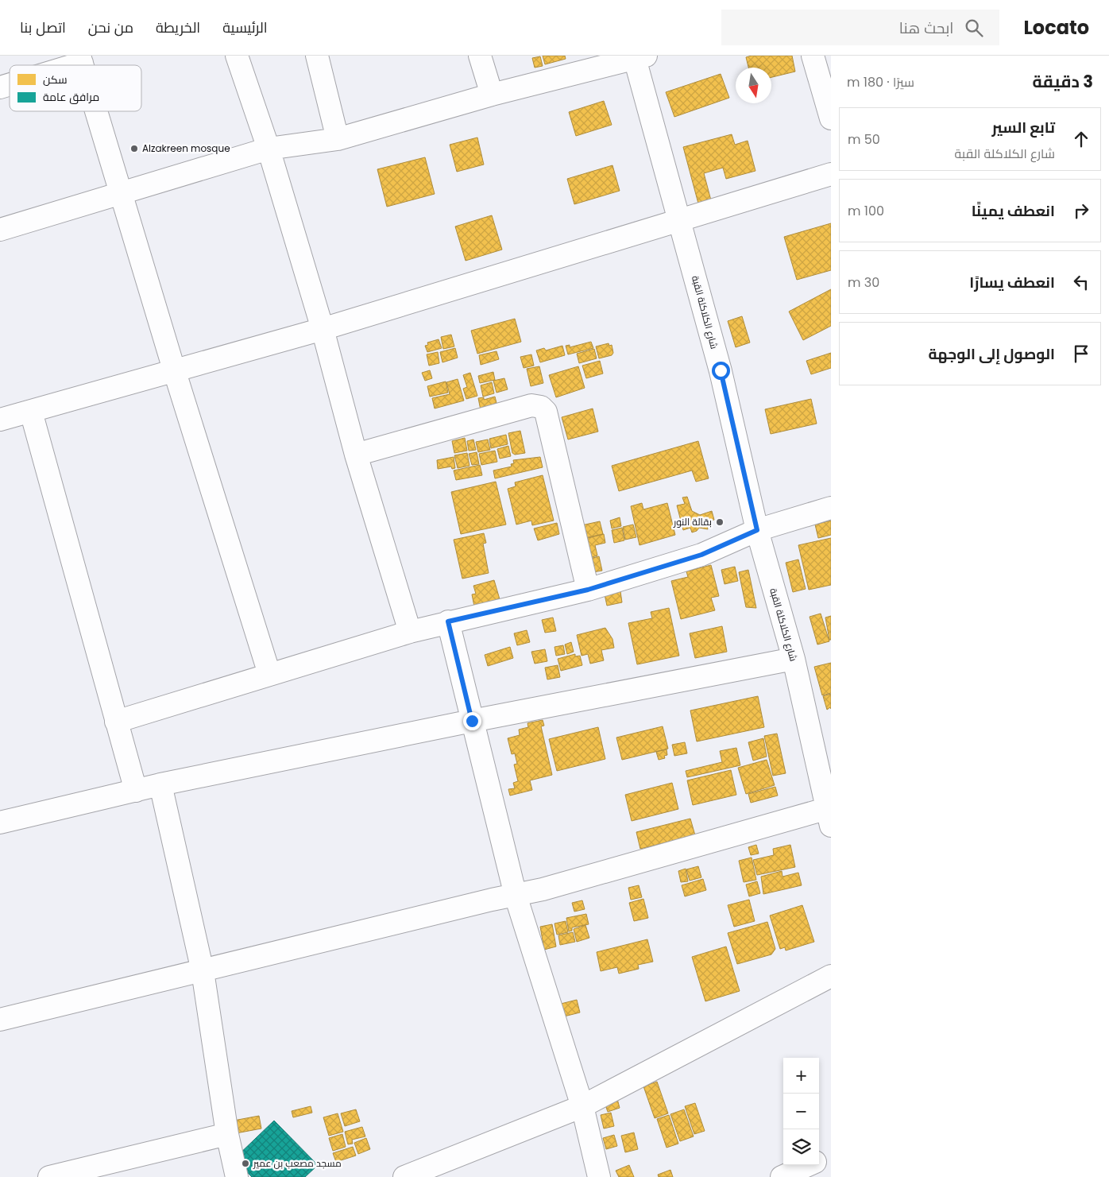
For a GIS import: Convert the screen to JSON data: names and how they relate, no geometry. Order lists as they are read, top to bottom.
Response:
{
  "streets": {
    "street": ["شارع الكلاكلة القبة"]
  },
  "places": ["Alzakreen mosque", "بقالة النور", "مسجد مصعب بن عمير"],
  "legend": ["سكن", "مرافق عامة"],
  "north": "bottom",
  "page": {
    "header": "Locato",
    "search": "ابحث هنا",
    "nav": [
      "الرئيسية",
      "الخريطة",
      "من نحن",
      "اتصل بنا"
    ],
    "heading": ["3 دقيقة", "سيرًا · 180 m"],
    "list": [
      ["تابع السير", "شارع الكلاكلة القبة", "50 m"],
      ["انعطف يمينًا", "100 m"],
      ["انعطف يسارًا", "30 m"],
      "الوصول إلى الوجهة"
    ],
    "map_buttons": ["+", "−"]
  }
}
